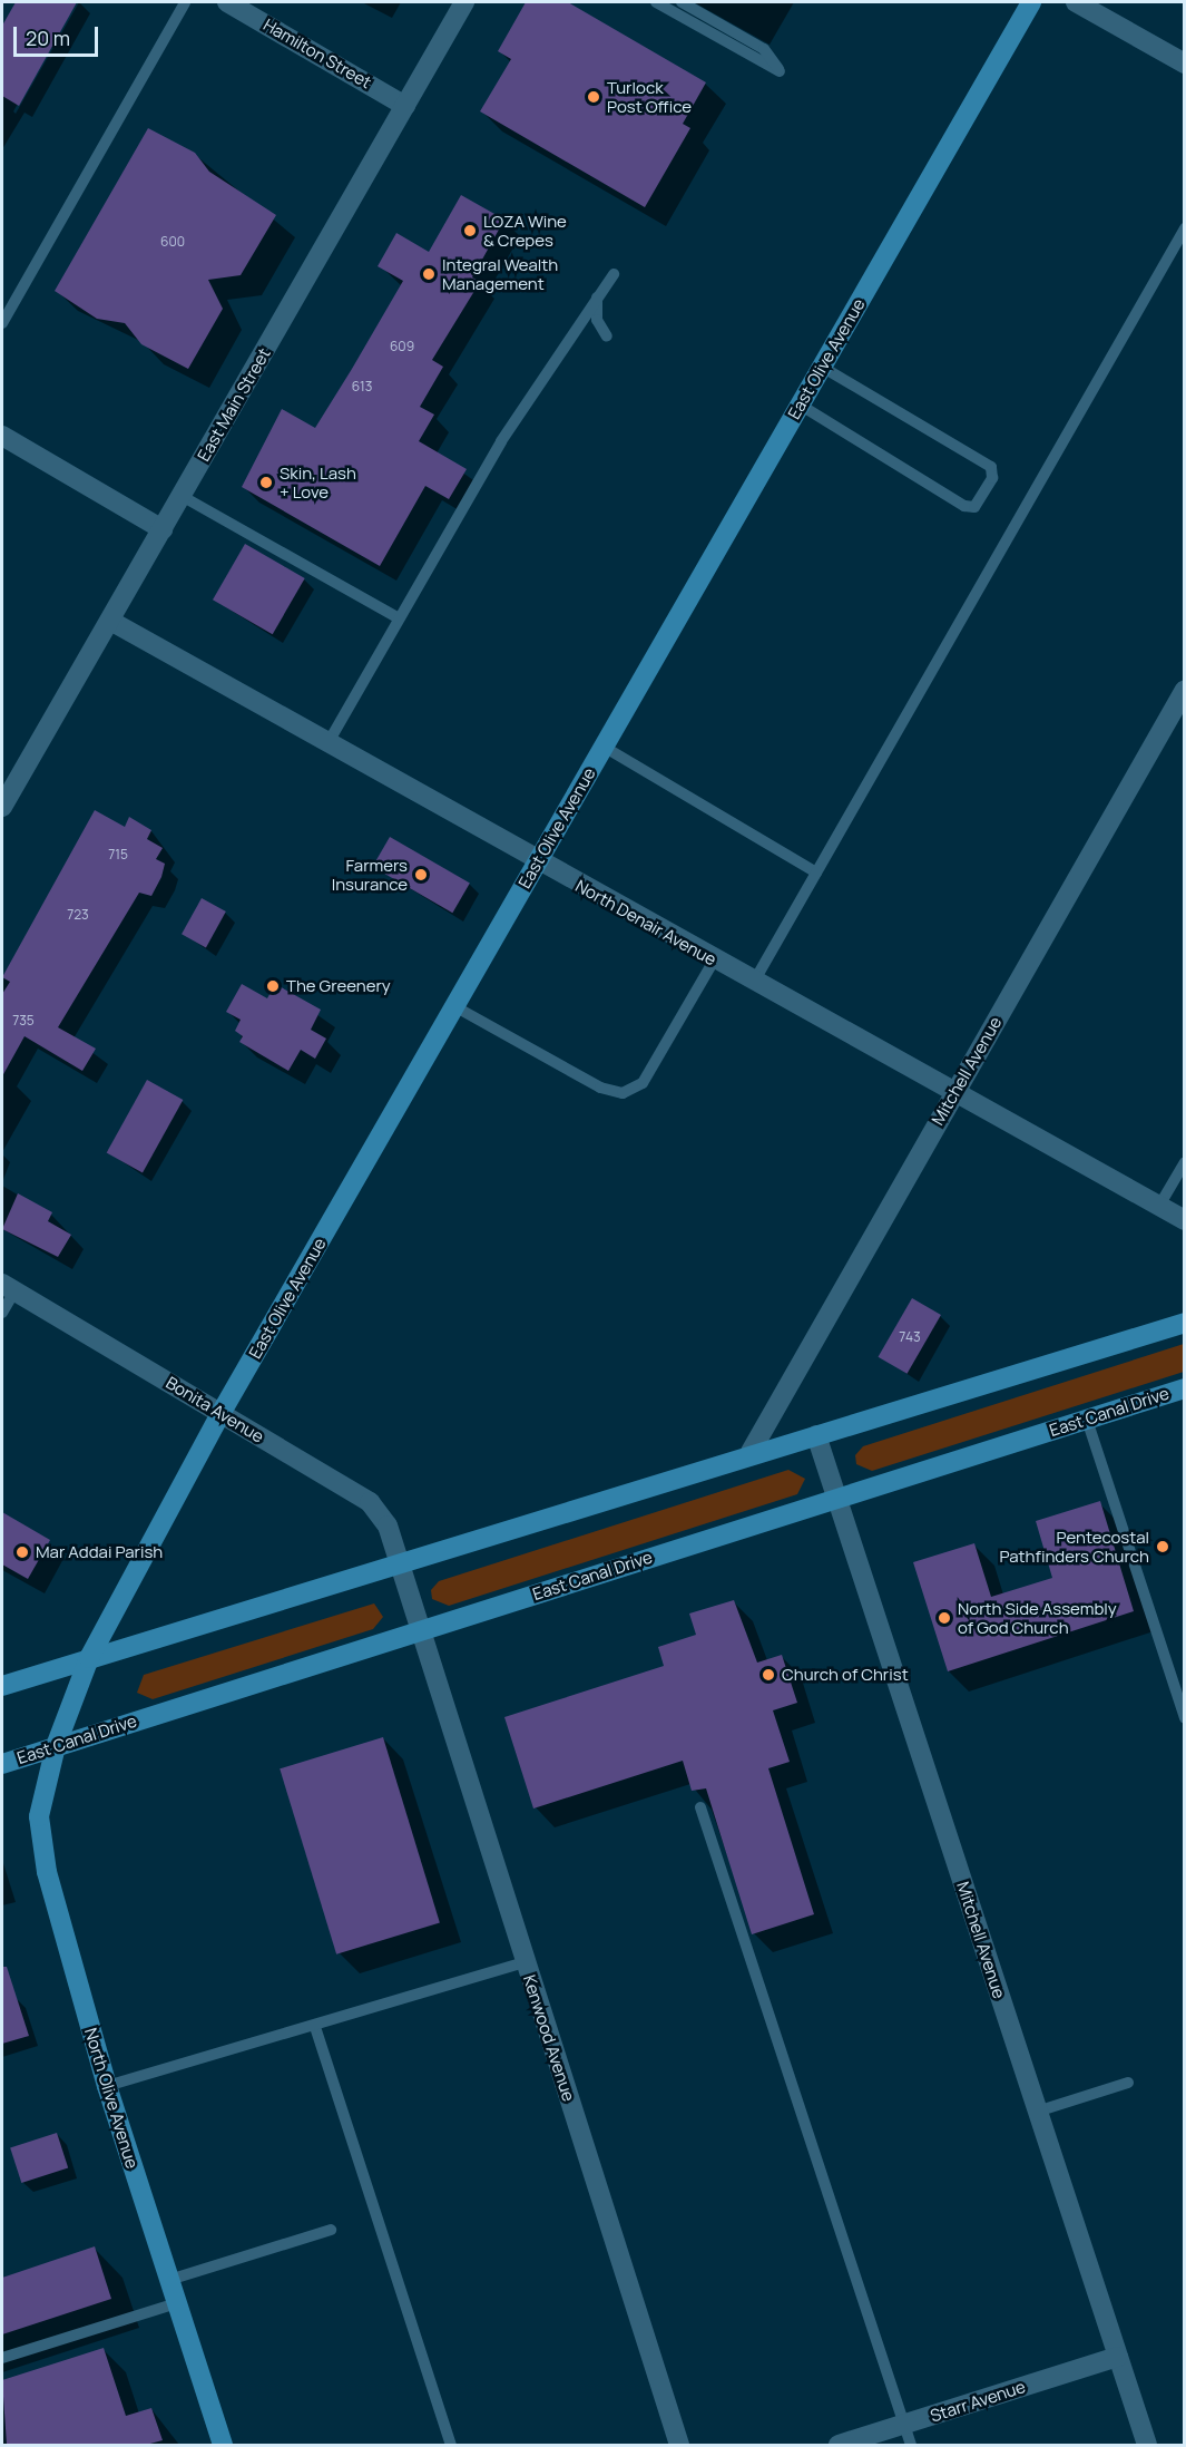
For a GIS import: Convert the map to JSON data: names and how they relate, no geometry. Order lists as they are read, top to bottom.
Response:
{
  "streets": {
    "street": [
      "Hamilton Street",
      "East Olive Avenue",
      "East Main Street",
      "North Denair Avenue",
      "Mitchell Avenue",
      "Bonita Avenue",
      "East Canal Drive",
      "Kenwood Avenue",
      "North Olive Avenue",
      "Starr Avenue"
    ]
  },
  "crossings": [
    ["Hamilton Street", "East Main Street"],
    ["East Olive Avenue", "North Denair Avenue"],
    ["East Olive Avenue", "Bonita Avenue"],
    ["East Olive Avenue", "North Olive Avenue"],
    ["East Main Street", "North Denair Avenue"],
    ["North Denair Avenue", "Mitchell Avenue"],
    ["Mitchell Avenue", "East Canal Drive"],
    ["Mitchell Avenue", "Starr Avenue"],
    ["Bonita Avenue", "East Canal Drive"],
    ["Bonita Avenue", "Kenwood Avenue"],
    ["East Canal Drive", "Kenwood Avenue"],
    ["East Canal Drive", "North Olive Avenue"]
  ],
  "places": [
    "Turlock Post Office",
    "LOZA Wine & Crepes",
    "Integral Wealth Management",
    "Skin, Lash + Love",
    "Farmers Insurance",
    "The Greenery",
    "Pentecostal Pathfinders Church",
    "Mar Addai Parish",
    "North Side Assembly of God Church",
    "Church of Christ"
  ],
  "house_numbers": [
    "600",
    "609",
    "613",
    "715",
    "723",
    "735",
    "743"
  ],
  "scale_bar": "20 m"
}
